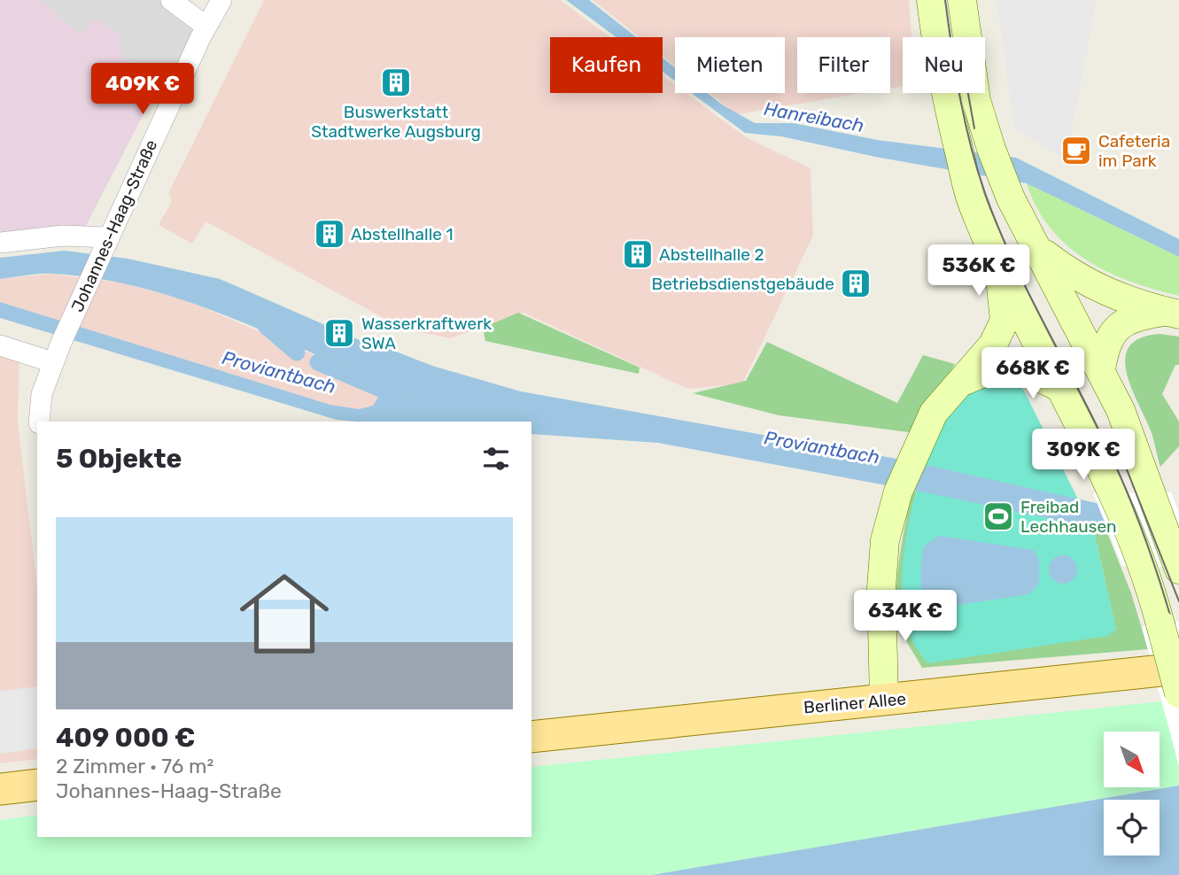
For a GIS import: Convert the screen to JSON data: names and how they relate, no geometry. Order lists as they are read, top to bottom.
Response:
{
  "streets": {
    "main road": ["Berliner Allee"],
    "street": ["Johannes-Haag-Straße"]
  },
  "water": ["Hanreibach", "Proviantbach"],
  "places": {
    "building": [
      "Buswerkstatt Stadtwerke Augsburg",
      "Abstellhalle 1",
      "Abstellhalle 2",
      "Betriebsdienstgebäude",
      "Wasserkraftwerk SWA"
    ],
    "cafe": ["Cafeteria im Park"],
    "sports": ["Freibad Lechhausen"]
  },
  "north": "bottom right",
  "page": {
    "chip": [
      "Kaufen",
      "Mieten",
      "Filter",
      "Neu"
    ],
    "price": [
      "409K €",
      "536K €",
      "668K €",
      "309K €",
      "634K €"
    ],
    "heading": "5 Objekte",
    "list": [
      {
        "name": "409 000 €",
        "note": "2 Zimmer · 76 m² · Johannes-Haag-Straße"
      }
    ]
  }
}
